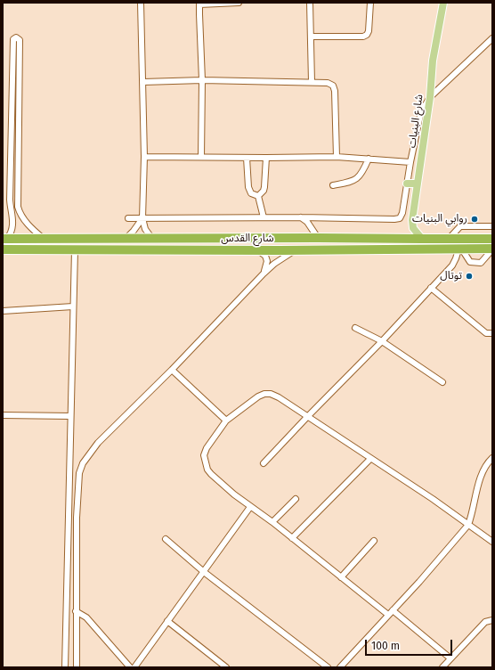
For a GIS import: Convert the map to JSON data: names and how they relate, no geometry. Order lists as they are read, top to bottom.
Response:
{
  "streets": {
    "highway": ["شارع القدس"],
    "main road": ["شارع البنيات"]
  },
  "crossings": [
    ["شارع البنيات", "شارع القدس"]
  ],
  "places": ["روابي البنيات", "توتال"],
  "scale_bar": "100 m"
}
